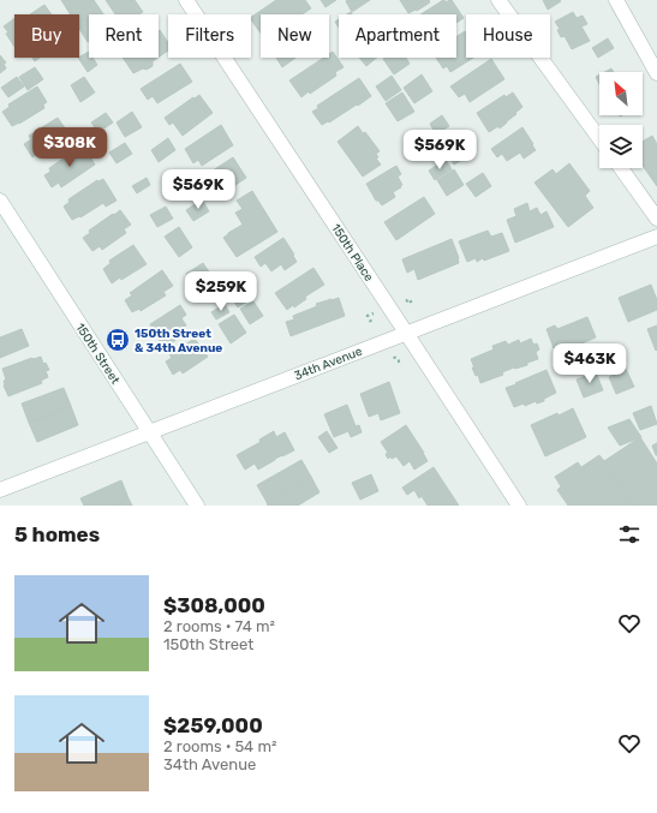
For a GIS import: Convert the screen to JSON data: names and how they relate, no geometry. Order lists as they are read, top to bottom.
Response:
{
  "streets": {
    "street": ["150th Place", "150th Street", "34th Avenue"]
  },
  "crossings": [
    ["150th Place", "34th Avenue"],
    ["150th Street", "34th Avenue"]
  ],
  "places": {
    "bus stop": ["150th Street & 34th Avenue"]
  },
  "north": "top left",
  "page": {
    "chip": [
      "Buy",
      "Rent",
      "Filters",
      "New",
      "Apartment",
      "House"
    ],
    "price": [
      "$308K",
      "$569K",
      "$569K",
      "$259K",
      "$463K"
    ],
    "heading": "5 homes",
    "list": [
      {
        "name": "$308,000",
        "note": "2 rooms · 74 m² · 150th Street"
      },
      {
        "name": "$259,000",
        "note": "2 rooms · 54 m² · 34th Avenue"
      }
    ]
  }
}
